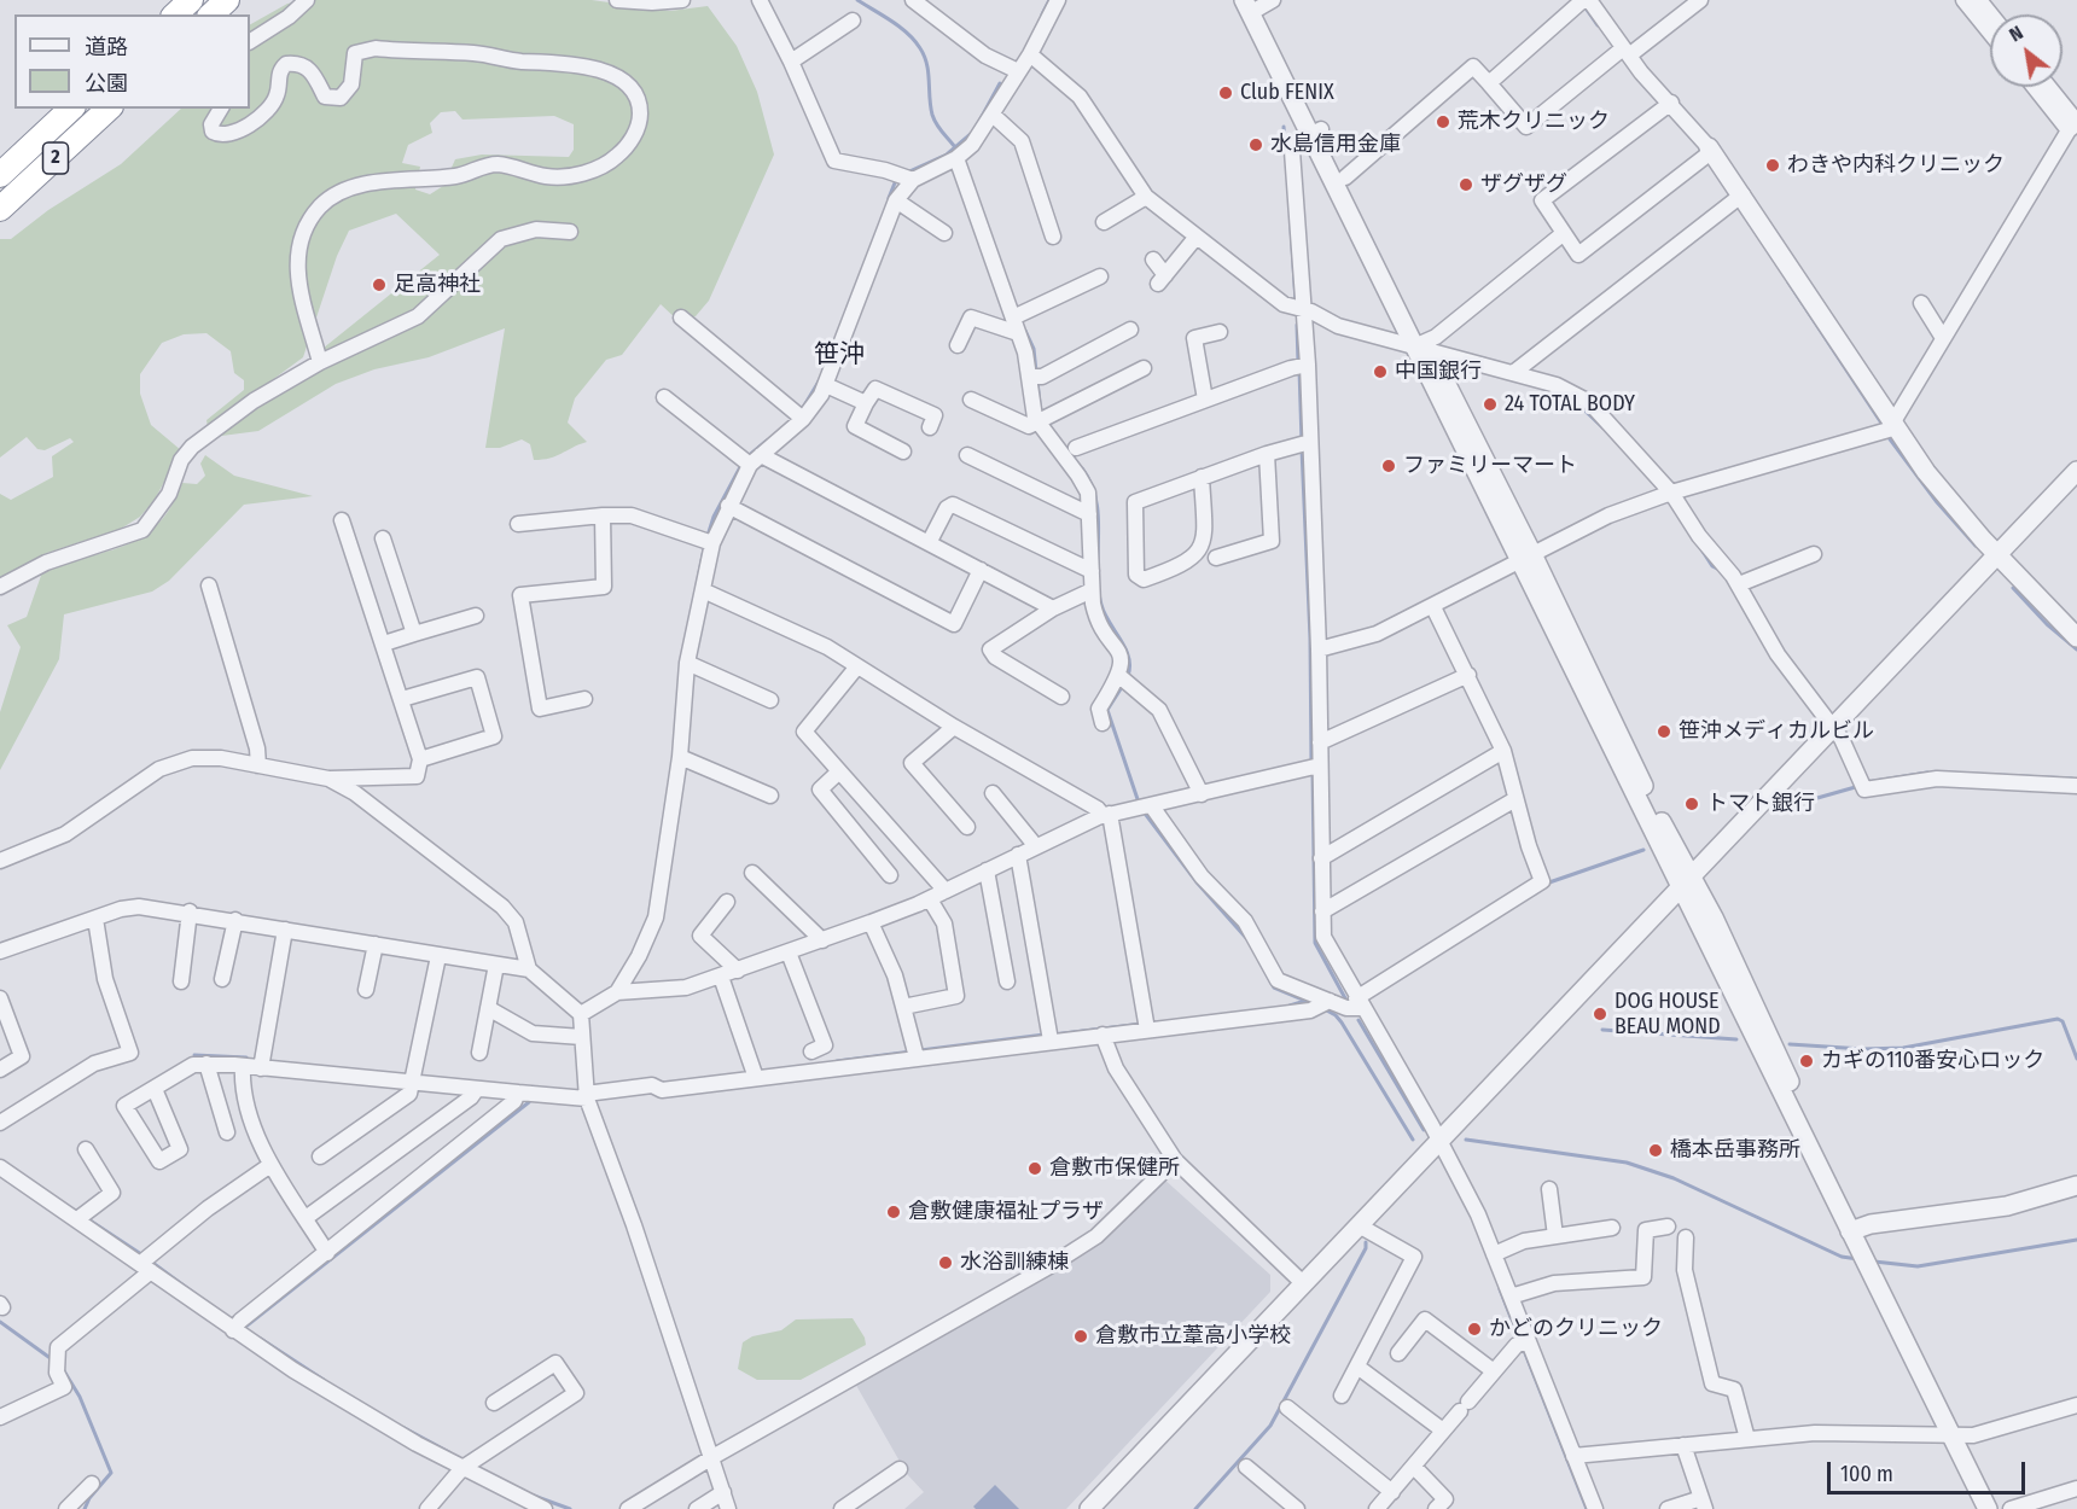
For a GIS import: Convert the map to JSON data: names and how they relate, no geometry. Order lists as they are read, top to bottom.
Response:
{
  "streets": {
    "highway": ["2"]
  },
  "districts": ["笹沖"],
  "places": [
    "Club FENIX",
    "荒木クリニック",
    "水島信用金庫",
    "わきや内科クリニック",
    "ザグザグ",
    "足高神社",
    "中国銀行",
    "24 TOTAL BODY",
    "ファミリーマート",
    "笹沖メディカルビル",
    "トマト銀行",
    "DOG HOUSE BEAU MOND",
    "カギの110番安心ロック",
    "橋本岳事務所",
    "倉敷市保健所",
    "倉敷健康福祉プラザ",
    "水浴訓練棟",
    "かどのクリニック",
    "倉敷市立葦高小学校"
  ],
  "legend": ["道路", "公園"],
  "scale_bar": "100 m",
  "north": "top left"
}
